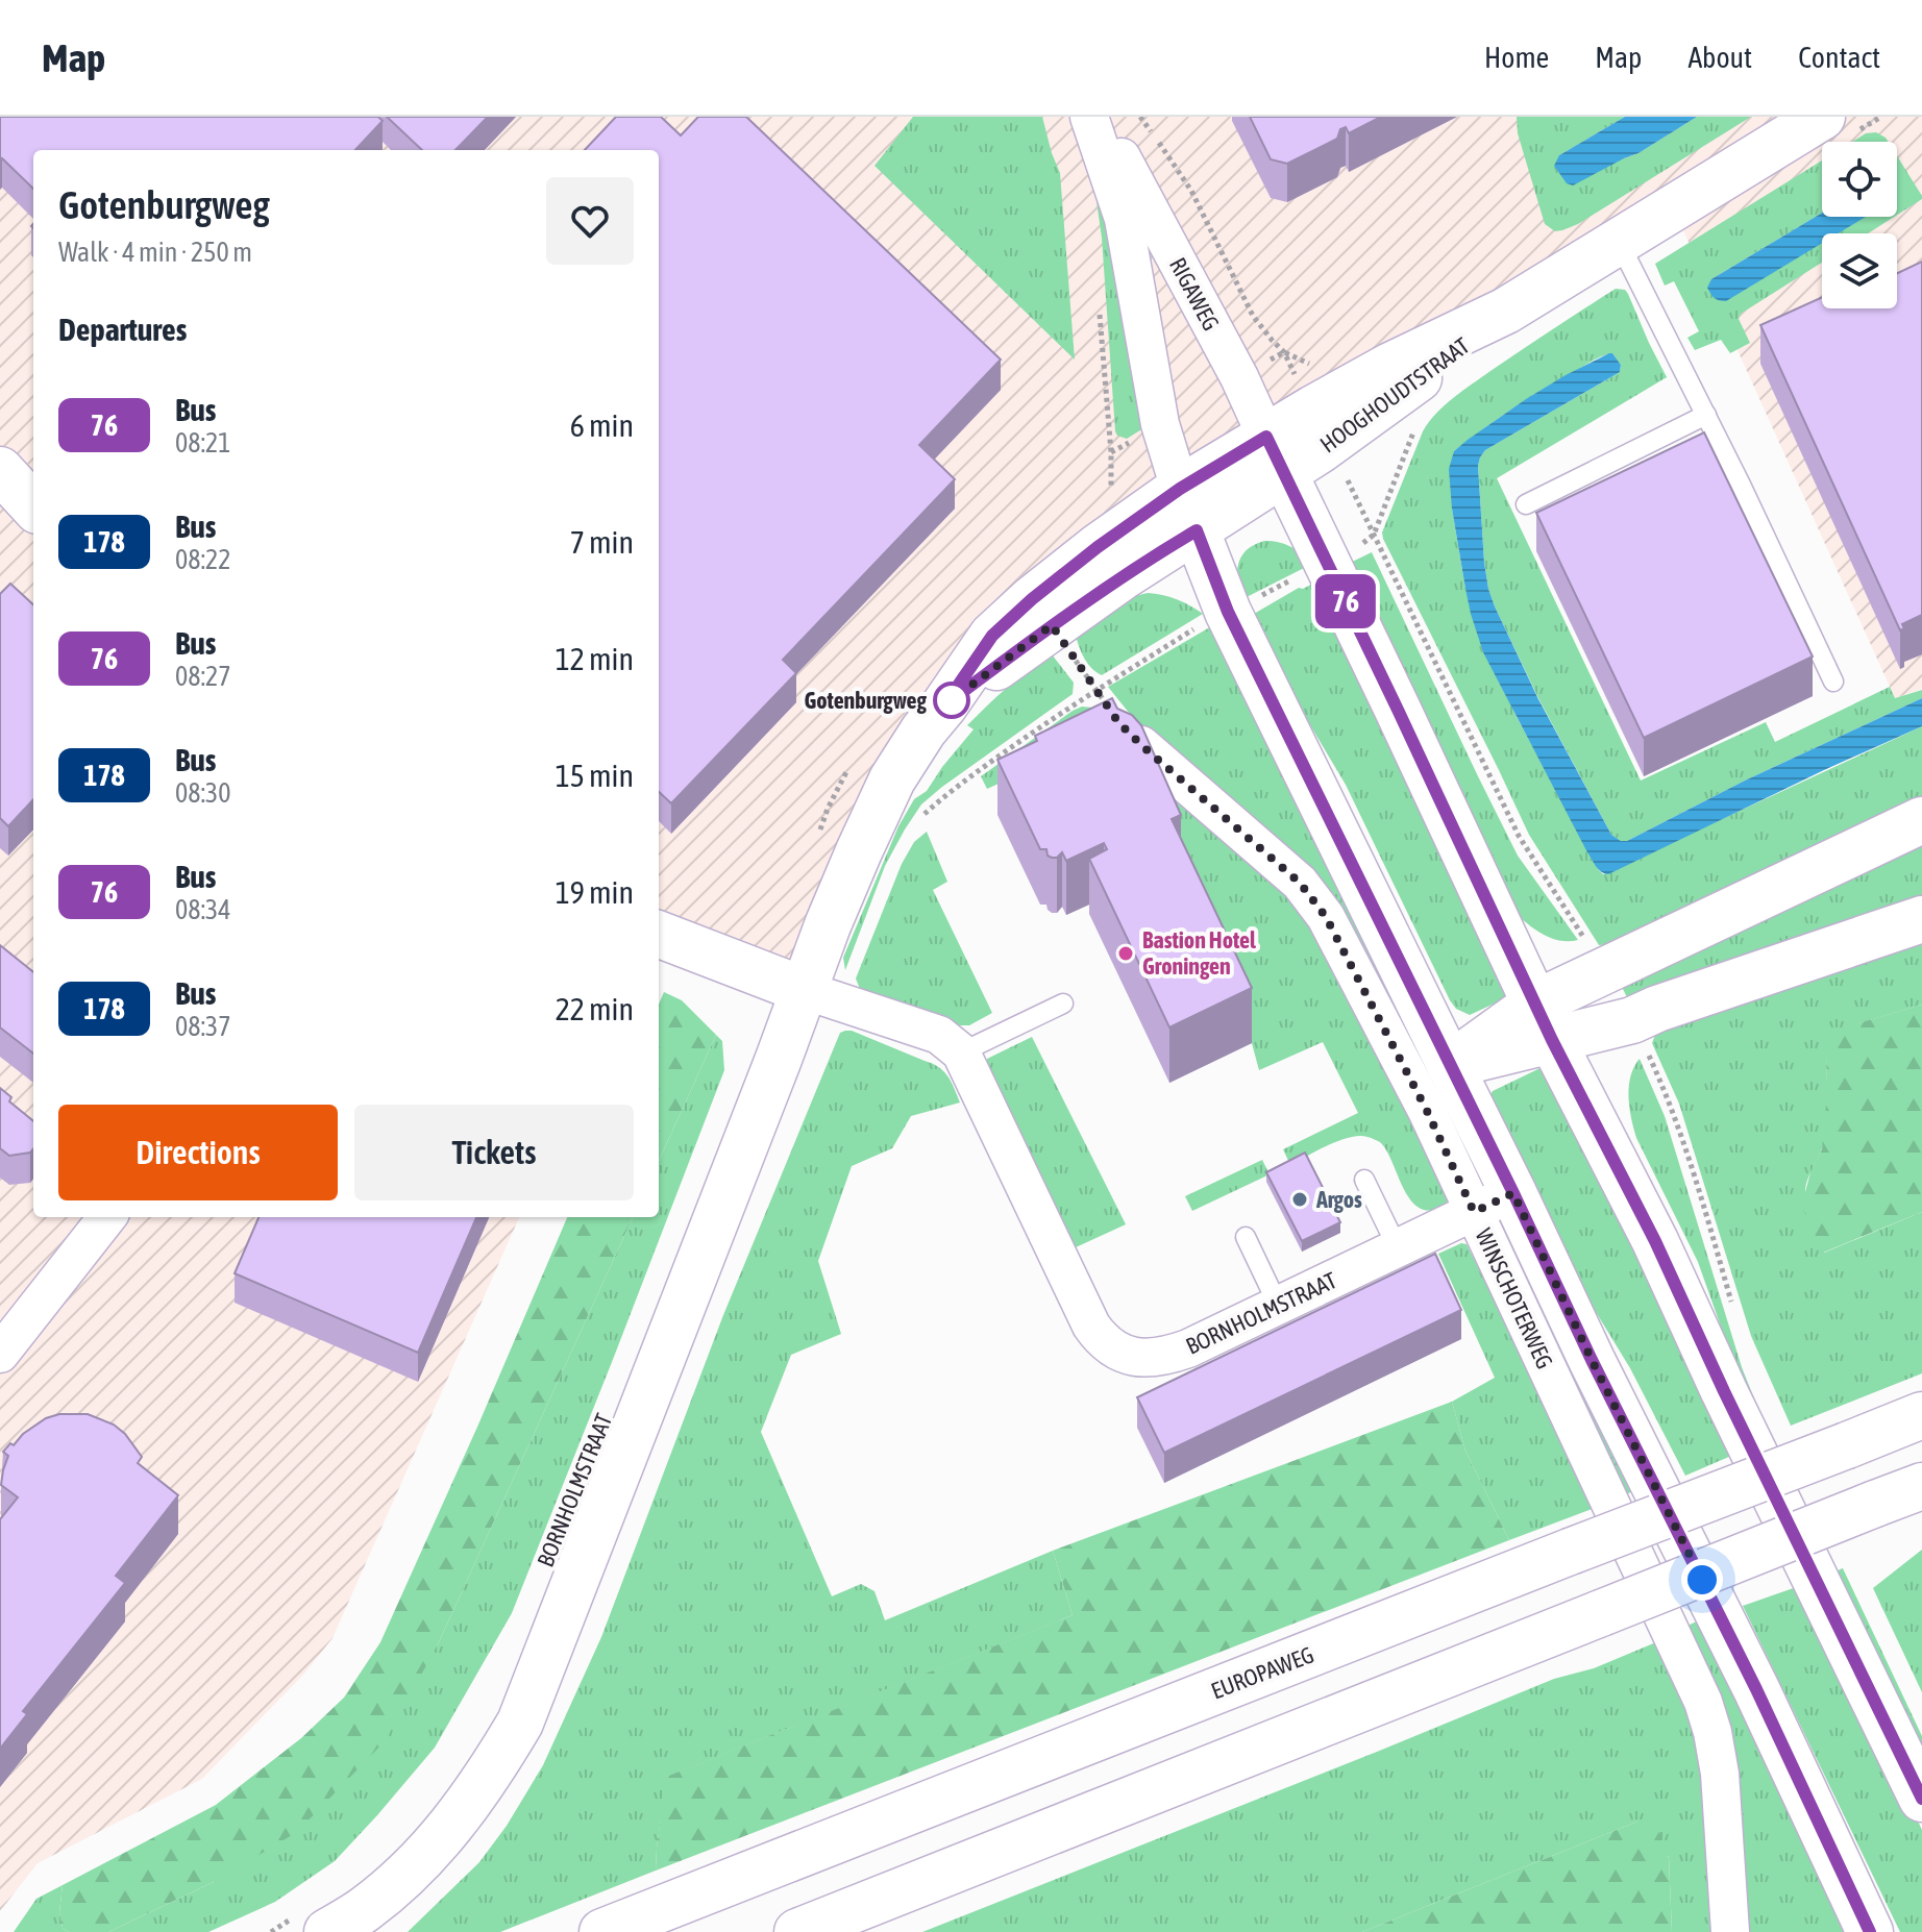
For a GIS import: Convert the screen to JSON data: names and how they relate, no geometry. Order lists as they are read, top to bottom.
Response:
{
  "streets": {
    "main road": [
      "HOOGHOUDTSTRAAT",
      "WINSCHOTERWEG",
      "BORNHOLMSTRAAT",
      "EUROPAWEG"
    ],
    "street": ["RIGAWEG"]
  },
  "crossings": [
    ["RIGAWEG", "HOOGHOUDTSTRAAT"],
    ["RIGAWEG", "WINSCHOTERWEG"],
    ["RIGAWEG", "BORNHOLMSTRAAT"],
    ["HOOGHOUDTSTRAAT", "WINSCHOTERWEG"],
    ["HOOGHOUDTSTRAAT", "BORNHOLMSTRAAT"],
    ["WINSCHOTERWEG", "BORNHOLMSTRAAT"]
  ],
  "places": ["Gotenburgweg", "Bastion Hotel Groningen", "Argos"],
  "lines": ["bus line 76"],
  "page": {
    "header": "Map",
    "nav": [
      "Home",
      "Map",
      "About",
      "Contact"
    ],
    "on_map": "76",
    "heading": [
      ["Gotenburgweg", "Walk · 4 min · 250 m"],
      "Departures"
    ],
    "list": [
      {
        "mark": "76",
        "name": "Bus",
        "note": "08:21",
        "value": "6 min"
      },
      {
        "mark": "178",
        "name": "Bus",
        "note": "08:22",
        "value": "7 min"
      },
      {
        "mark": "76",
        "name": "Bus",
        "note": "08:27",
        "value": "12 min"
      },
      {
        "mark": "178",
        "name": "Bus",
        "note": "08:30",
        "value": "15 min"
      },
      {
        "mark": "76",
        "name": "Bus",
        "note": "08:34",
        "value": "19 min"
      },
      {
        "mark": "178",
        "name": "Bus",
        "note": "08:37",
        "value": "22 min"
      }
    ],
    "buttons": ["Directions", "Tickets"]
  }
}
